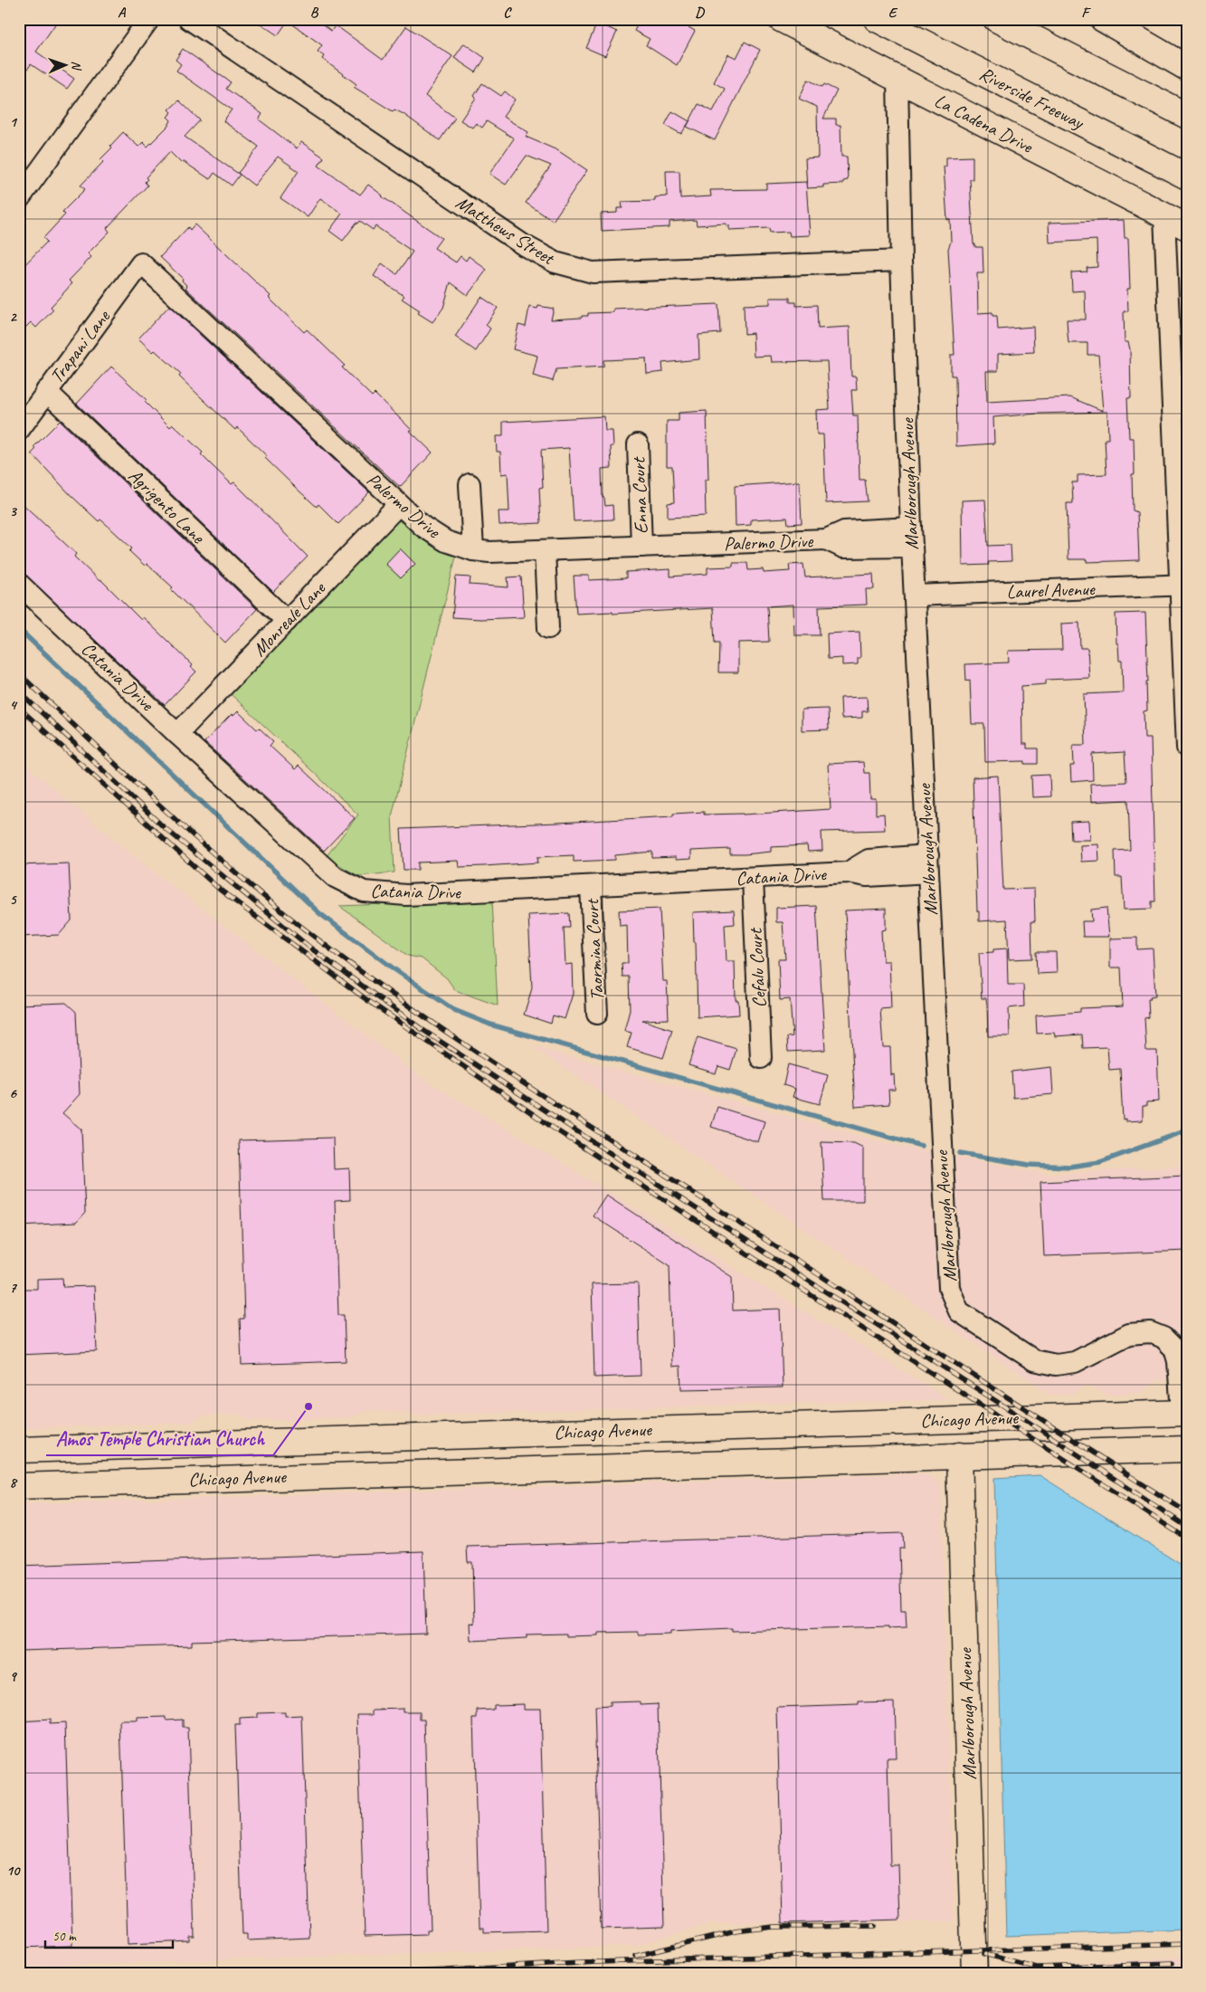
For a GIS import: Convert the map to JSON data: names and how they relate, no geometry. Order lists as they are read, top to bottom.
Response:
{
  "streets": {
    "main road": [
      "Riverside Freeway",
      "La Cadena Drive",
      "Marlborough Avenue",
      "Chicago Avenue"
    ],
    "street": [
      "Matthews Street",
      "Trapani Lane",
      "Enna Court",
      "Palermo Drive",
      "Agrigento Lane",
      "Laurel Avenue",
      "Monreale Lane",
      "Catania Drive",
      "Taormina Court",
      "Cefalu Court"
    ]
  },
  "crossings": [
    ["La Cadena Drive", "Marlborough Avenue"],
    ["Matthews Street", "Marlborough Avenue"],
    ["Trapani Lane", "Palermo Drive"],
    ["Trapani Lane", "Agrigento Lane"],
    ["Marlborough Avenue", "Palermo Drive"],
    ["Marlborough Avenue", "Laurel Avenue"],
    ["Marlborough Avenue", "Catania Drive"],
    ["Marlborough Avenue", "Chicago Avenue"],
    ["Enna Court", "Palermo Drive"],
    ["Palermo Drive", "Monreale Lane"],
    ["Agrigento Lane", "Monreale Lane"],
    ["Monreale Lane", "Catania Drive"],
    ["Catania Drive", "Taormina Court"],
    ["Catania Drive", "Cefalu Court"]
  ],
  "places": ["Amos Temple Christian Church"],
  "scale_bar": "50 m",
  "north": "right",
  "grid": {
    "columns": [
      "A",
      "B",
      "C",
      "D",
      "E",
      "F"
    ],
    "rows": [
      "1",
      "2",
      "3",
      "4",
      "5",
      "6",
      "7",
      "8",
      "9",
      "10"
    ]
  }
}
